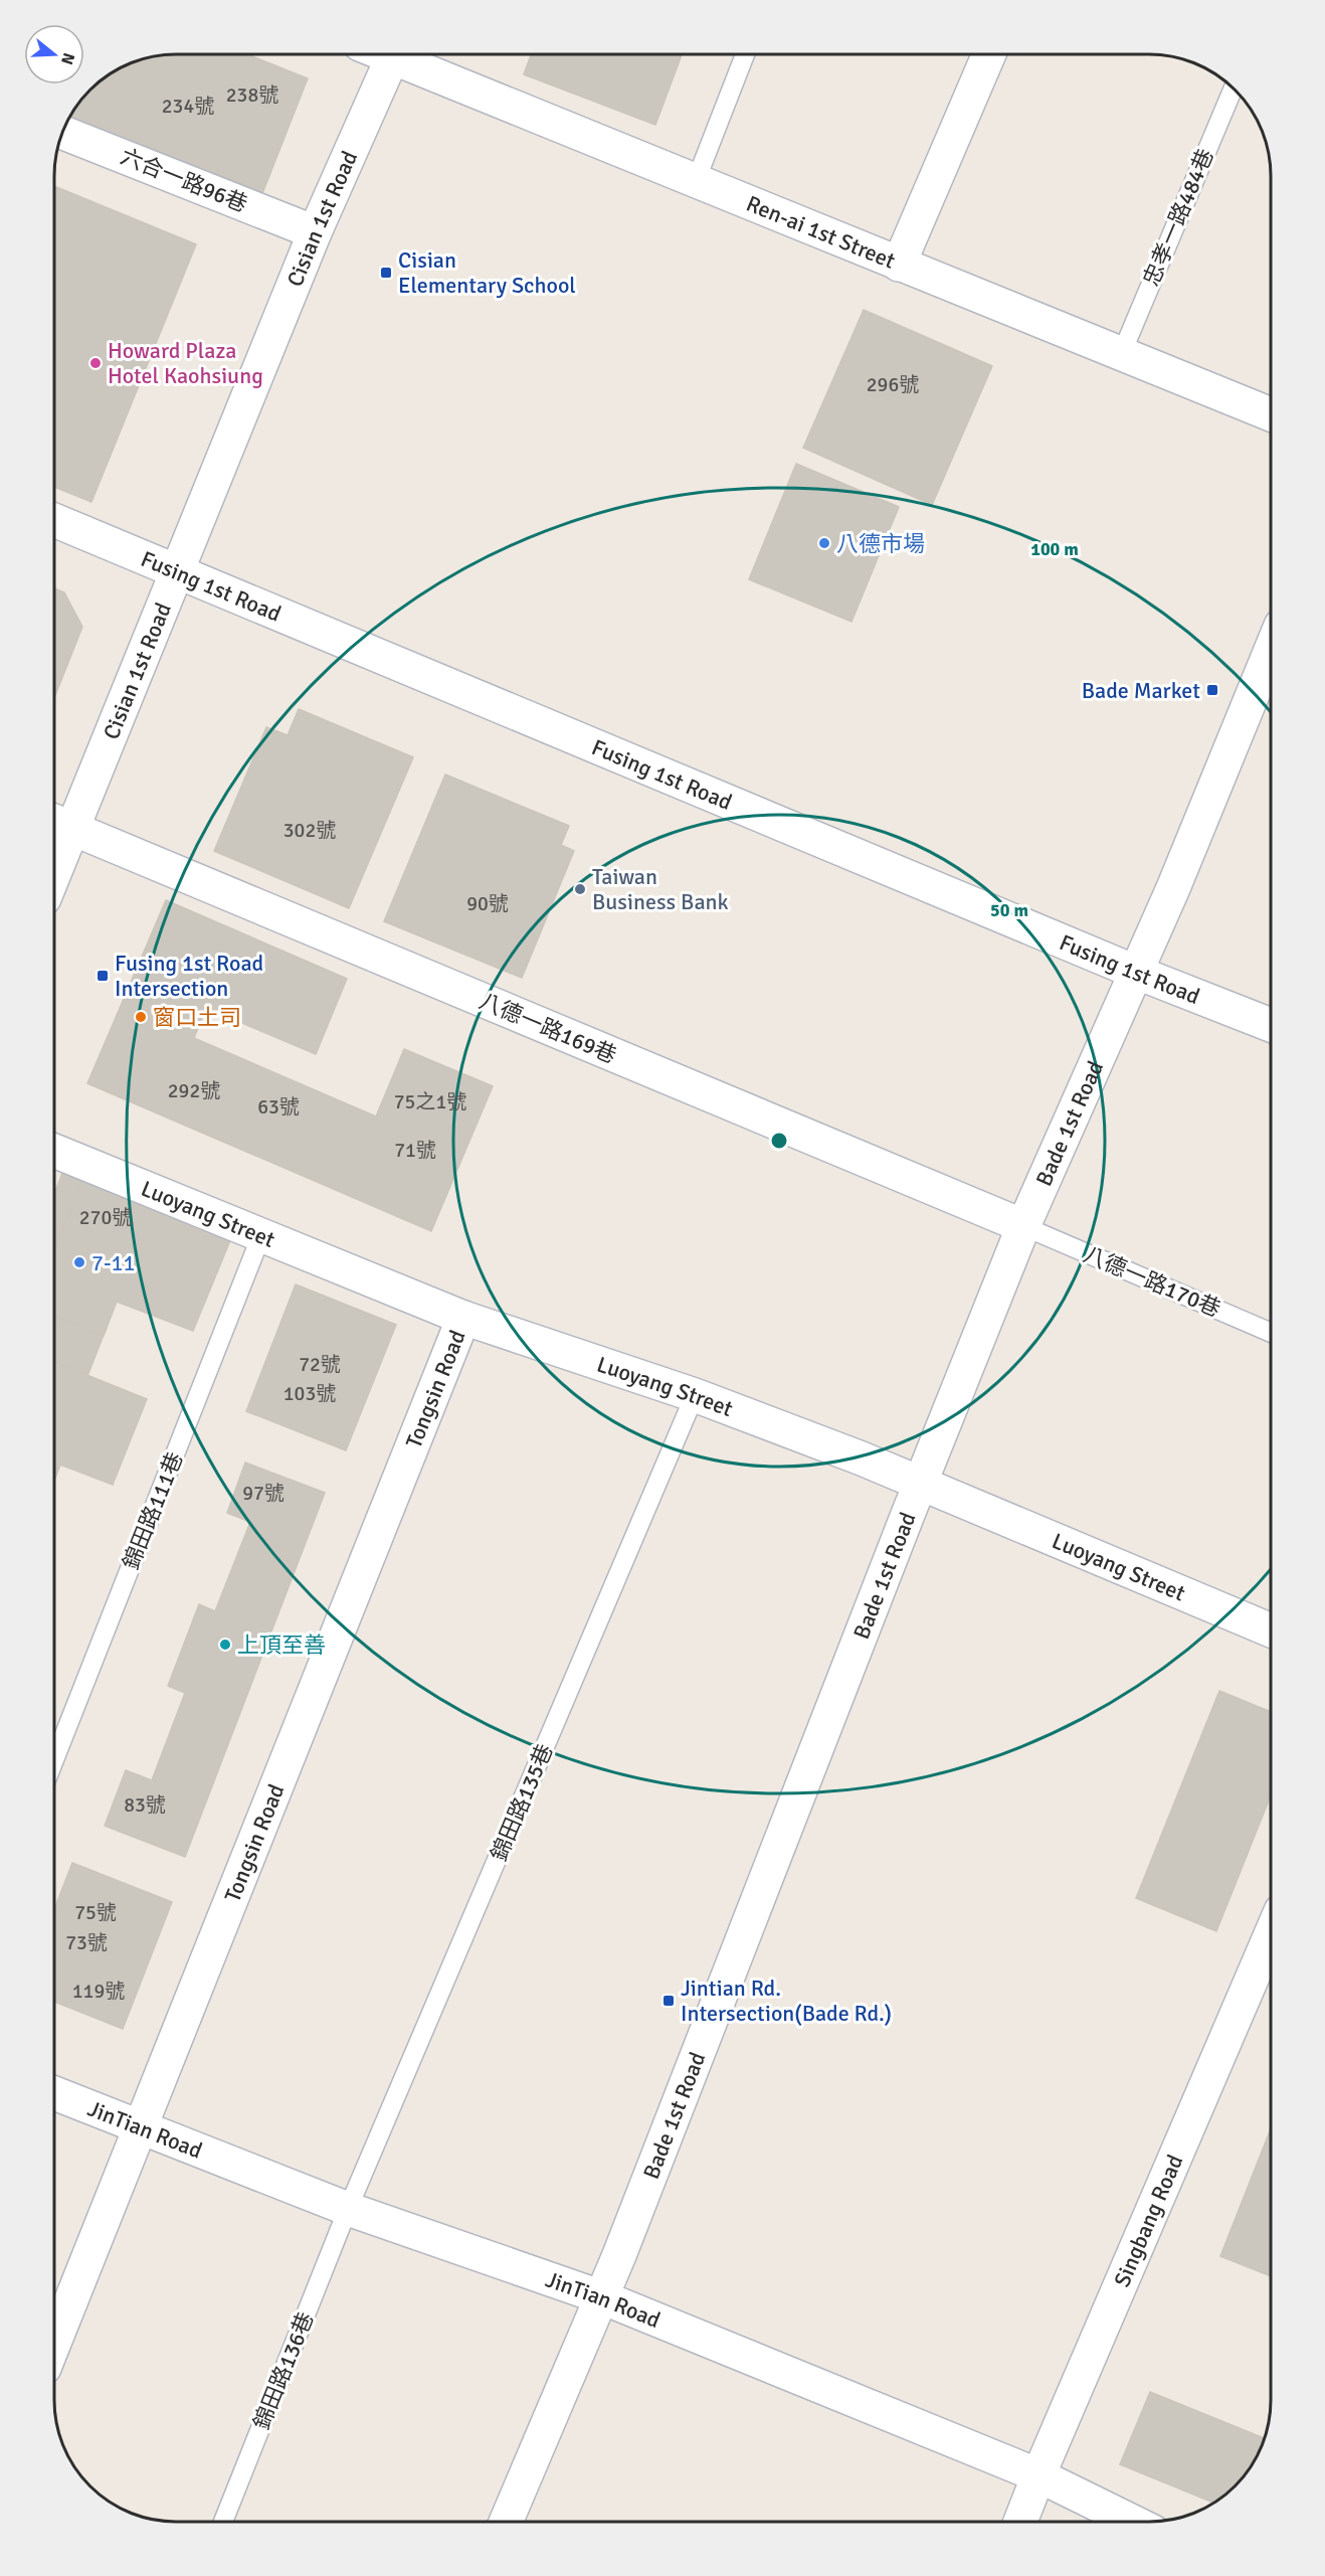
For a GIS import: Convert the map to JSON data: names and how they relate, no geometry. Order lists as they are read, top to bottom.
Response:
{
  "streets": {
    "street": [
      "六合一路96巷",
      "Cisian 1st Road",
      "Ren-ai 1st Street",
      "Fusing 1st Road",
      "八德一路169巷",
      "Bade 1st Road",
      "Luoyang Street",
      "Tongsin Road",
      "JinTian Road",
      "Singbang Road"
    ],
    "lane": [
      "忠孝一路484巷",
      "八德一路170巷",
      "錦田路111巷",
      "錦田路135巷",
      "錦田路136巷"
    ]
  },
  "crossings": [
    ["六合一路96巷", "Cisian 1st Road"],
    ["忠孝一路484巷", "Ren-ai 1st Street"],
    ["Cisian 1st Road", "Fusing 1st Road"],
    ["Cisian 1st Road", "八德一路169巷"],
    ["Fusing 1st Road", "Bade 1st Road"],
    ["八德一路169巷", "Bade 1st Road"],
    ["八德一路169巷", "八德一路170巷"],
    ["Bade 1st Road", "Luoyang Street"],
    ["Bade 1st Road", "八德一路170巷"],
    ["Bade 1st Road", "JinTian Road"],
    ["Luoyang Street", "Tongsin Road"],
    ["Luoyang Street", "錦田路111巷"],
    ["Luoyang Street", "錦田路135巷"],
    ["Tongsin Road", "JinTian Road"],
    ["錦田路135巷", "JinTian Road"],
    ["錦田路135巷", "錦田路136巷"],
    ["JinTian Road", "Singbang Road"],
    ["JinTian Road", "錦田路136巷"]
  ],
  "places": {
    "transit": [
      "Cisian Elementary School",
      "Bade Market",
      "Fusing 1st Road Intersection",
      "Jintian Rd. Intersection(Bade Rd.)"
    ],
    "other": [
      "Howard Plaza Hotel Kaohsiung",
      "八德市場",
      "Taiwan Business Bank",
      "窗口土司",
      "7-11",
      "上頂至善"
    ]
  },
  "house_numbers": [
    "238號",
    "234號",
    "296號",
    "302號",
    "90號",
    "292號",
    "75之1號",
    "63號",
    "71號",
    "270號",
    "72號",
    "103號",
    "97號",
    "83號",
    "75號",
    "73號",
    "119號"
  ],
  "north": "right",
  "rings": ["100 m", "50 m"]
}
